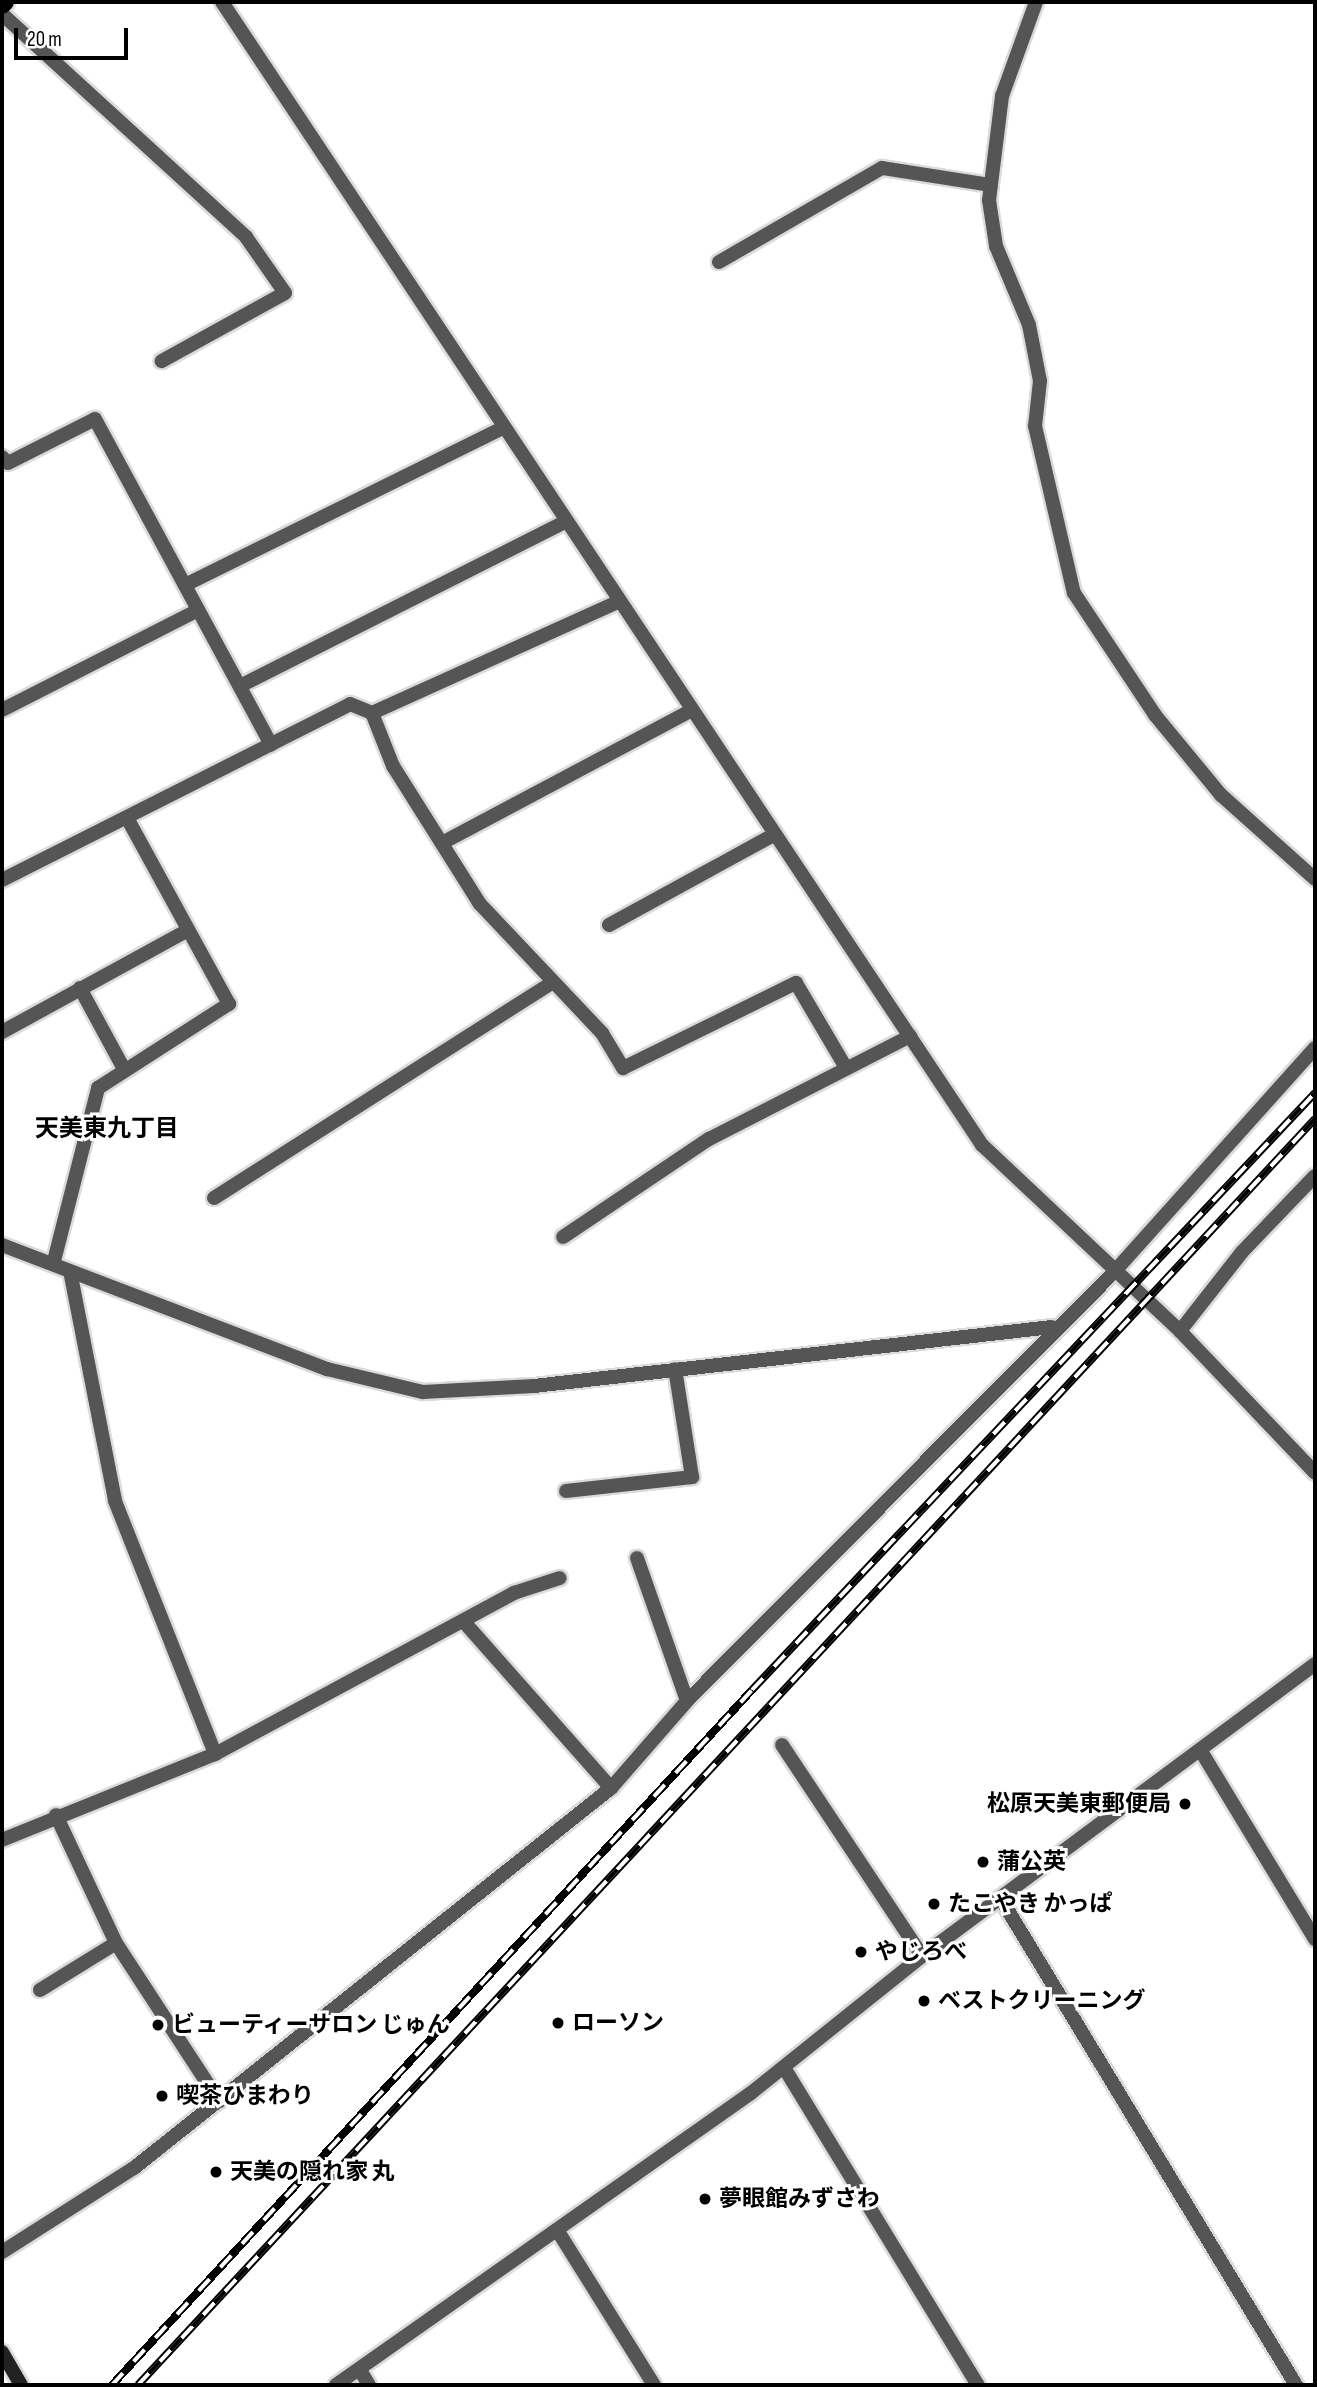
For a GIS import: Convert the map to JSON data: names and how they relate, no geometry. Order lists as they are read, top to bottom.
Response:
{
  "districts": ["天美東九丁目"],
  "places": [
    "松原天美東郵便局",
    "蒲公英",
    "たこやき かっぱ",
    "やじろべ",
    "ベストクリーニング",
    "ローソン",
    "ビューティーサロン じゅん",
    "喫茶ひまわり",
    "天美の隠れ家 丸",
    "夢眼館みずさわ"
  ],
  "scale_bar": "20 m"
}
